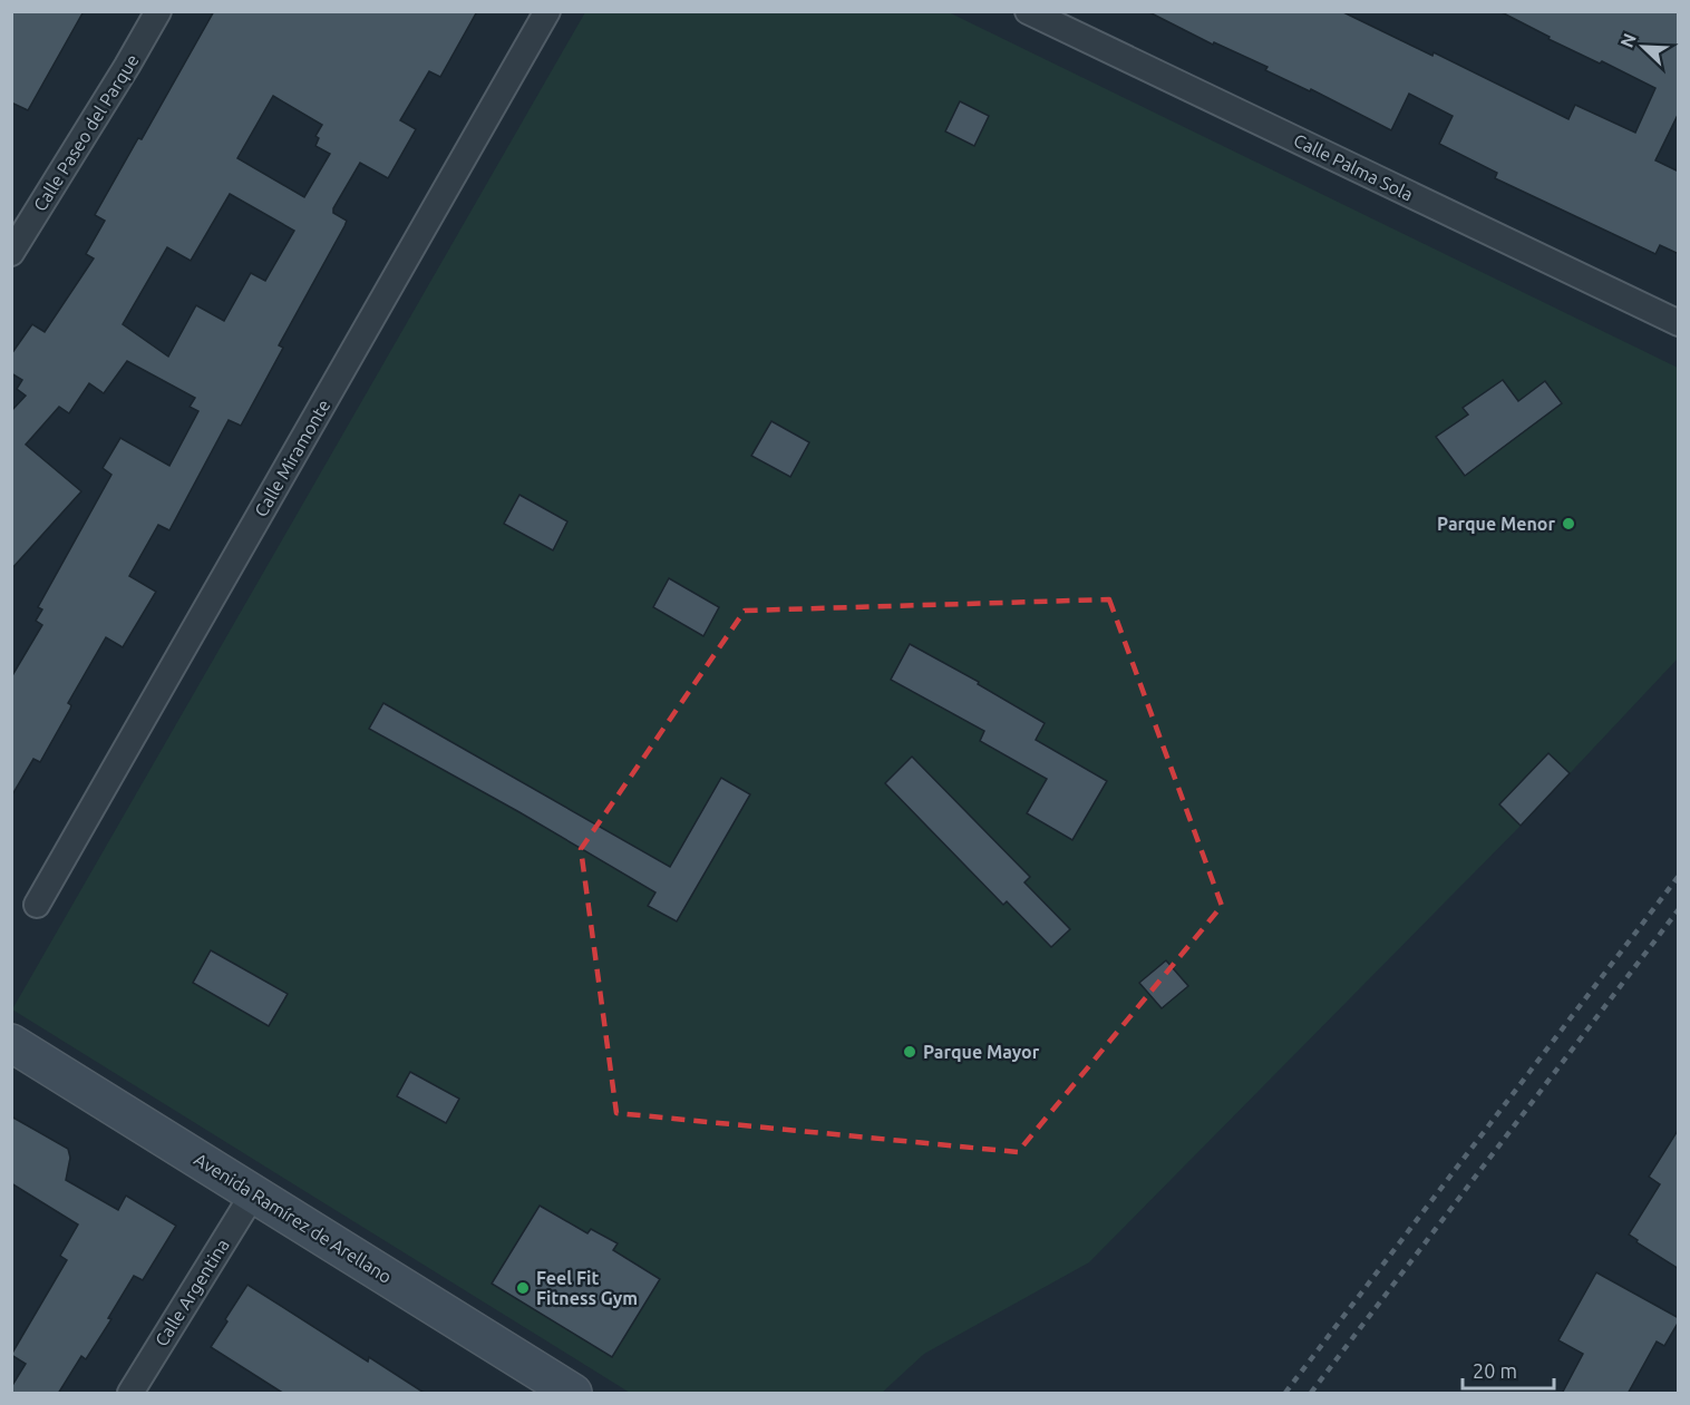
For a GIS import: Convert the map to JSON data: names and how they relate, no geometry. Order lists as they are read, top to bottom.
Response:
{
  "streets": {
    "street": [
      "Calle Paseo del Parque",
      "Calle Palma Sola",
      "Calle Miramonte",
      "Avenida Ramírez de Arellano",
      "Calle Argentina"
    ]
  },
  "crossings": [
    ["Avenida Ramírez de Arellano", "Calle Argentina"]
  ],
  "places": ["Parque Menor", "Parque Mayor", "Feel Fit Fitness Gym"],
  "scale_bar": "20 m",
  "north": "top left"
}
